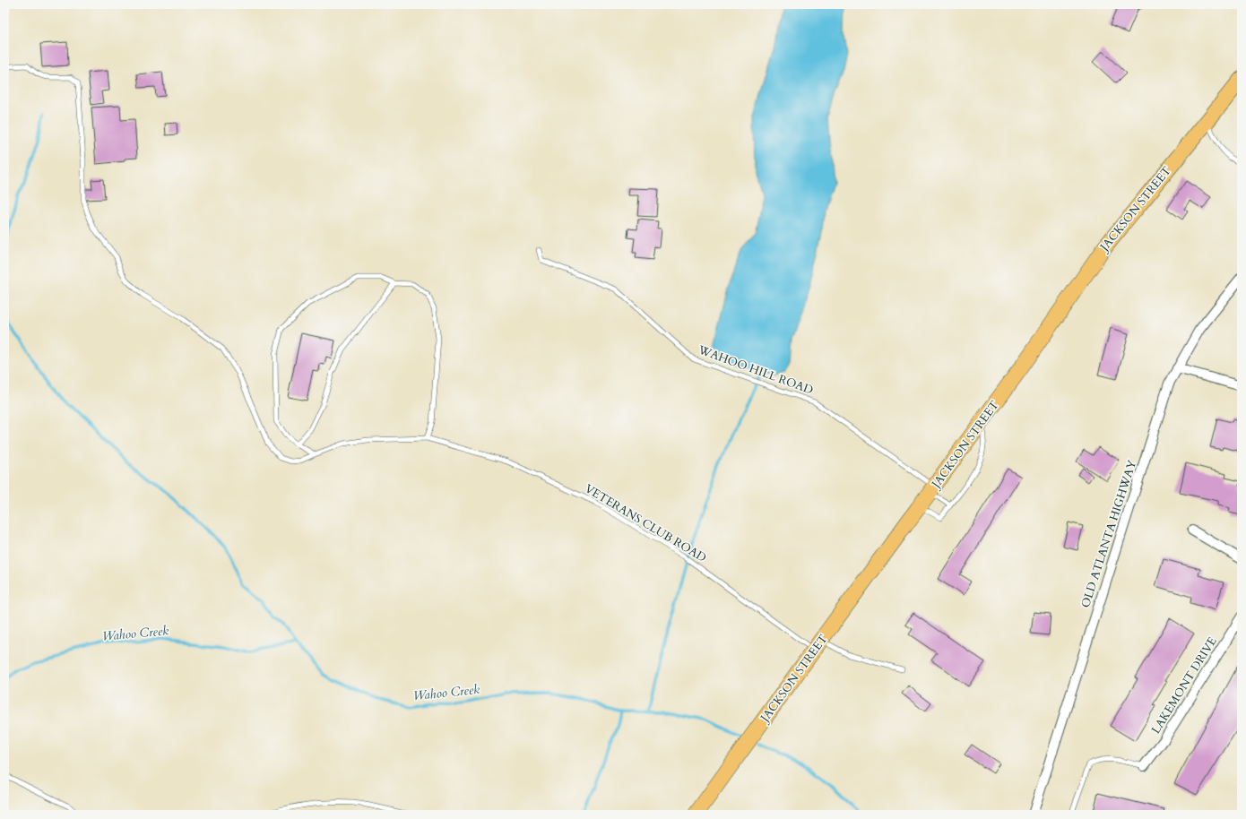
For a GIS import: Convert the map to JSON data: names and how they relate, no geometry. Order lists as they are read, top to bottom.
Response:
{
  "streets": {
    "main road": ["JACKSON STREET"],
    "street": ["OLD ATLANTA HIGHWAY", "LAKEMONT DRIVE"],
    "lane": ["WAHOO HILL ROAD", "VETERANS CLUB ROAD"]
  },
  "crossings": [
    ["JACKSON STREET", "WAHOO HILL ROAD"],
    ["JACKSON STREET", "VETERANS CLUB ROAD"]
  ],
  "water": ["Wahoo Creek"]
}
